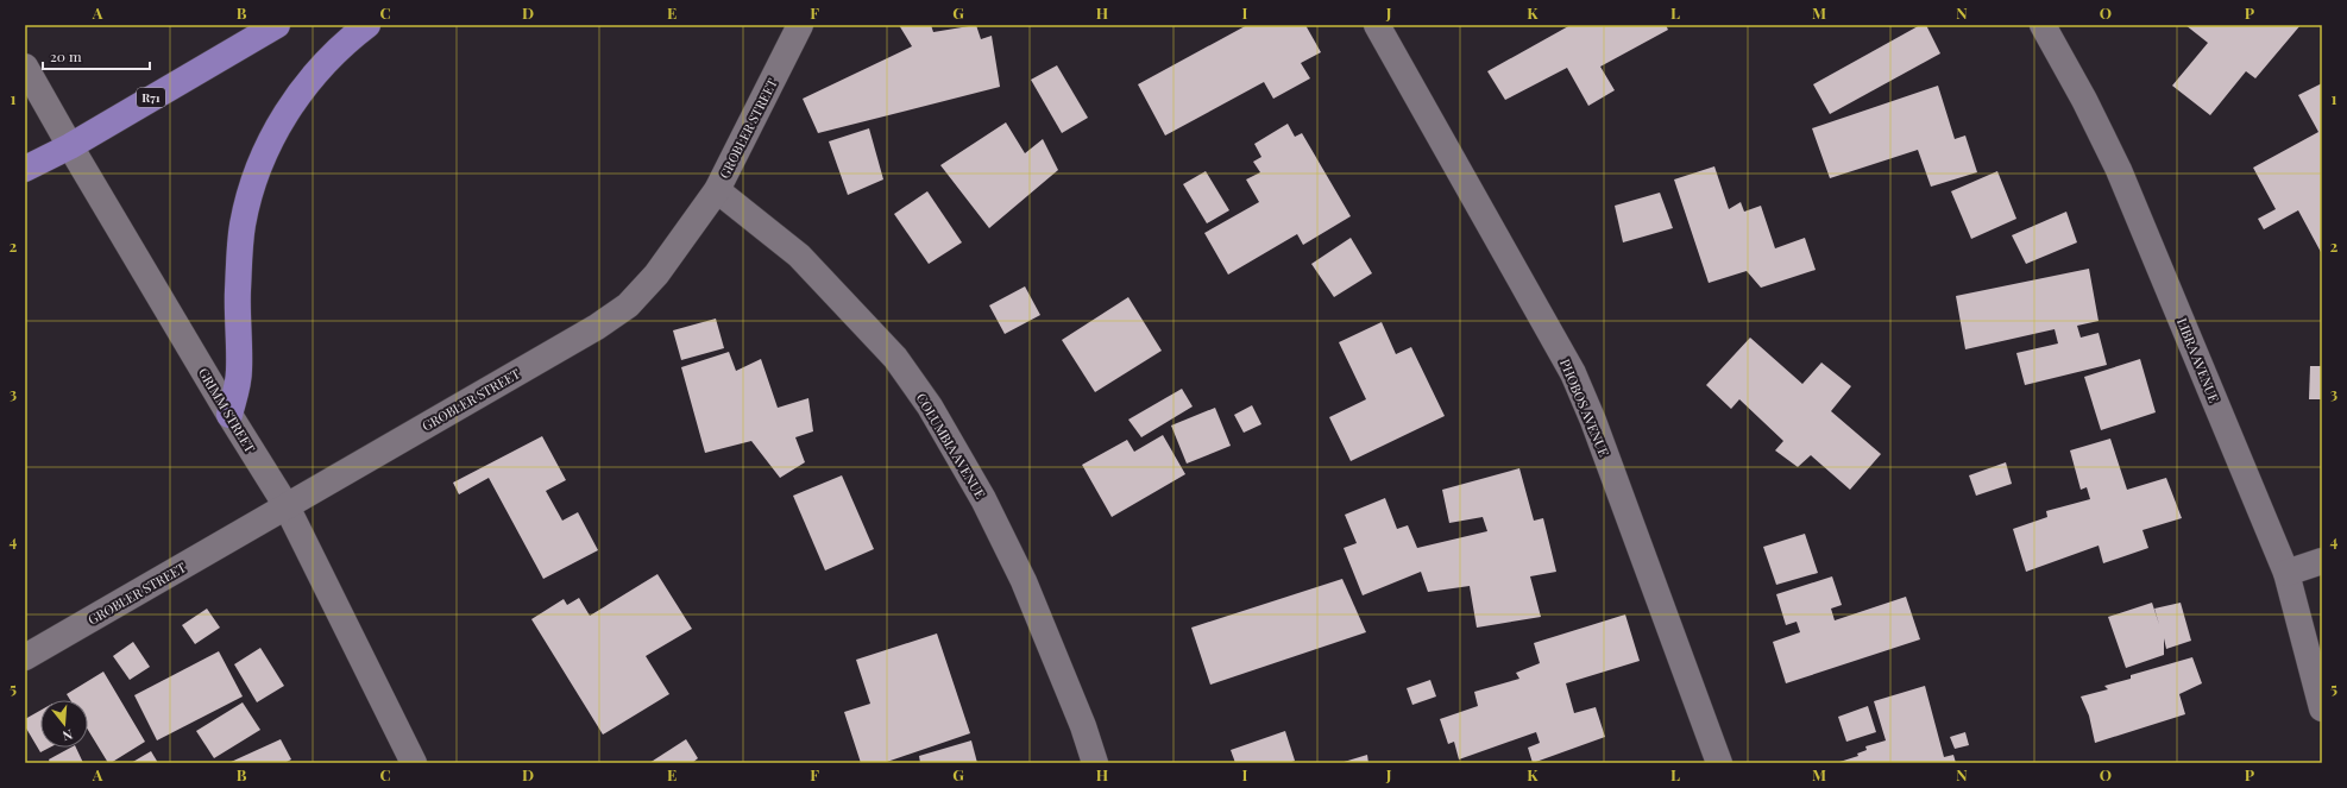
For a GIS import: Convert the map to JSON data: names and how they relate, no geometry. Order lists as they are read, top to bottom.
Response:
{
  "streets": {
    "main road": ["R71"],
    "street": [
      "GROBLER STREET",
      "LIBRA AVENUE",
      "PHOBOS AVENUE",
      "GRIMM STREET",
      "COLUMBIA AVENUE"
    ]
  },
  "crossings": [
    ["R71", "GRIMM STREET"],
    ["GROBLER STREET", "GRIMM STREET"],
    ["GROBLER STREET", "COLUMBIA AVENUE"]
  ],
  "scale_bar": "20 m",
  "north": "bottom",
  "grid": {
    "columns": [
      "A",
      "B",
      "C",
      "D",
      "E",
      "F",
      "G",
      "H",
      "I",
      "J",
      "K",
      "L",
      "M",
      "N",
      "O",
      "P"
    ],
    "rows": [
      "1",
      "2",
      "3",
      "4",
      "5"
    ]
  }
}
